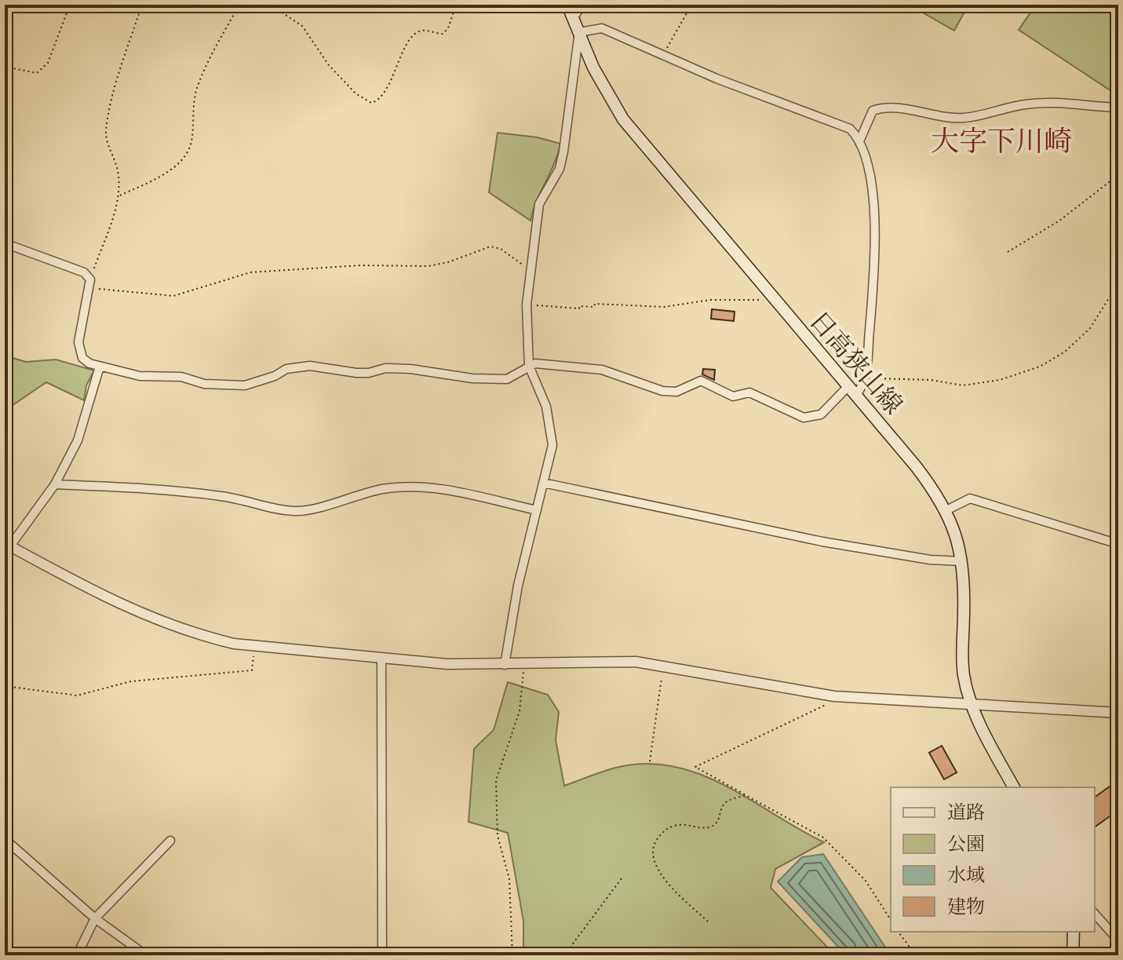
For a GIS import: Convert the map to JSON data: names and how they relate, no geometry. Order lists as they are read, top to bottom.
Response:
{
  "streets": {
    "main road": ["日高狭山線"]
  },
  "districts": ["大字下川崎"],
  "legend": [
    "道路",
    "公園",
    "水域",
    "建物"
  ]
}
